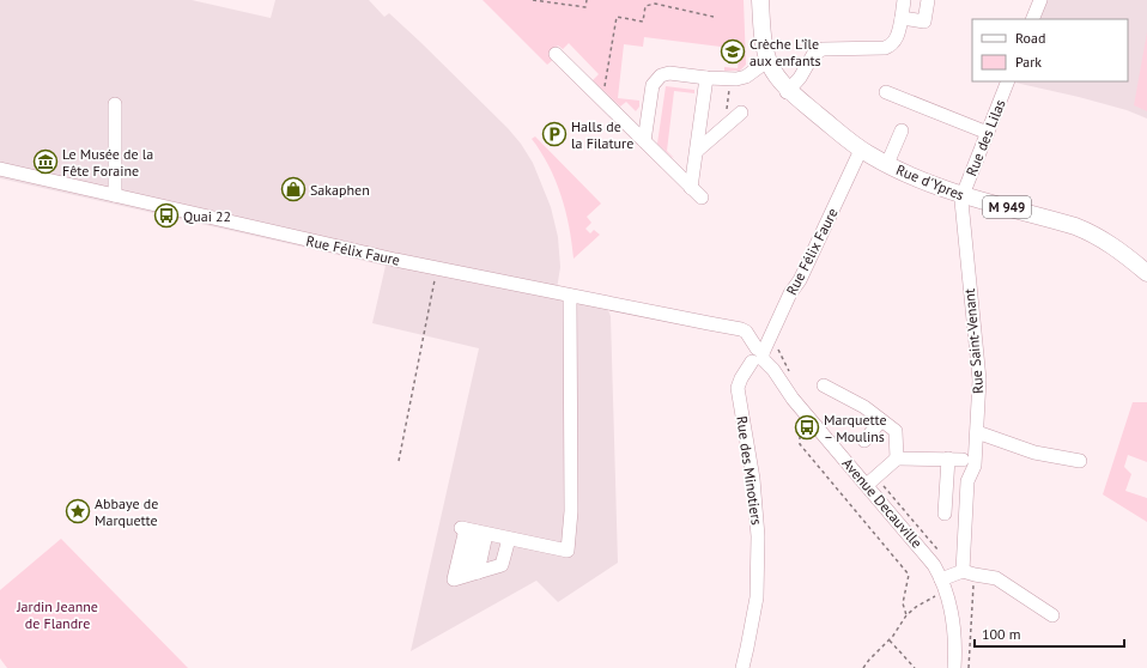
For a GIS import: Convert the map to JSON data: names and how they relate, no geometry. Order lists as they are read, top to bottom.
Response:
{
  "streets": {
    "main road": ["Rue d'Ypres", "M 949"],
    "street": [
      "Rue des Lilas",
      "Rue Félix Faure",
      "Rue Saint-Venant",
      "Rue des Minotiers",
      "Avenue Decauville"
    ]
  },
  "crossings": [
    ["Rue des Lilas", "Rue d'Ypres"],
    ["Rue des Lilas", "Rue Saint-Venant"],
    ["Rue d'Ypres", "M 949"],
    ["Rue d'Ypres", "Rue Félix Faure"],
    ["Rue d'Ypres", "Rue Saint-Venant"],
    ["Rue Félix Faure", "Rue des Minotiers"],
    ["Rue Félix Faure", "Avenue Decauville"],
    ["Rue des Minotiers", "Avenue Decauville"]
  ],
  "parks": ["Jardin Jeanne de Flandre"],
  "places": {
    "school or university": ["Crèche L'île aux enfants"],
    "parking": ["Halls de la Filature"],
    "museum": ["Le Musée de la Fête Foraine"],
    "shop": ["Sakaphen"],
    "bus stop": ["Quai 22", "Marquette – Moulins"],
    "place": ["Abbaye de Marquette"]
  },
  "legend": ["Road", "Park"],
  "scale_bar": "100 m"
}
